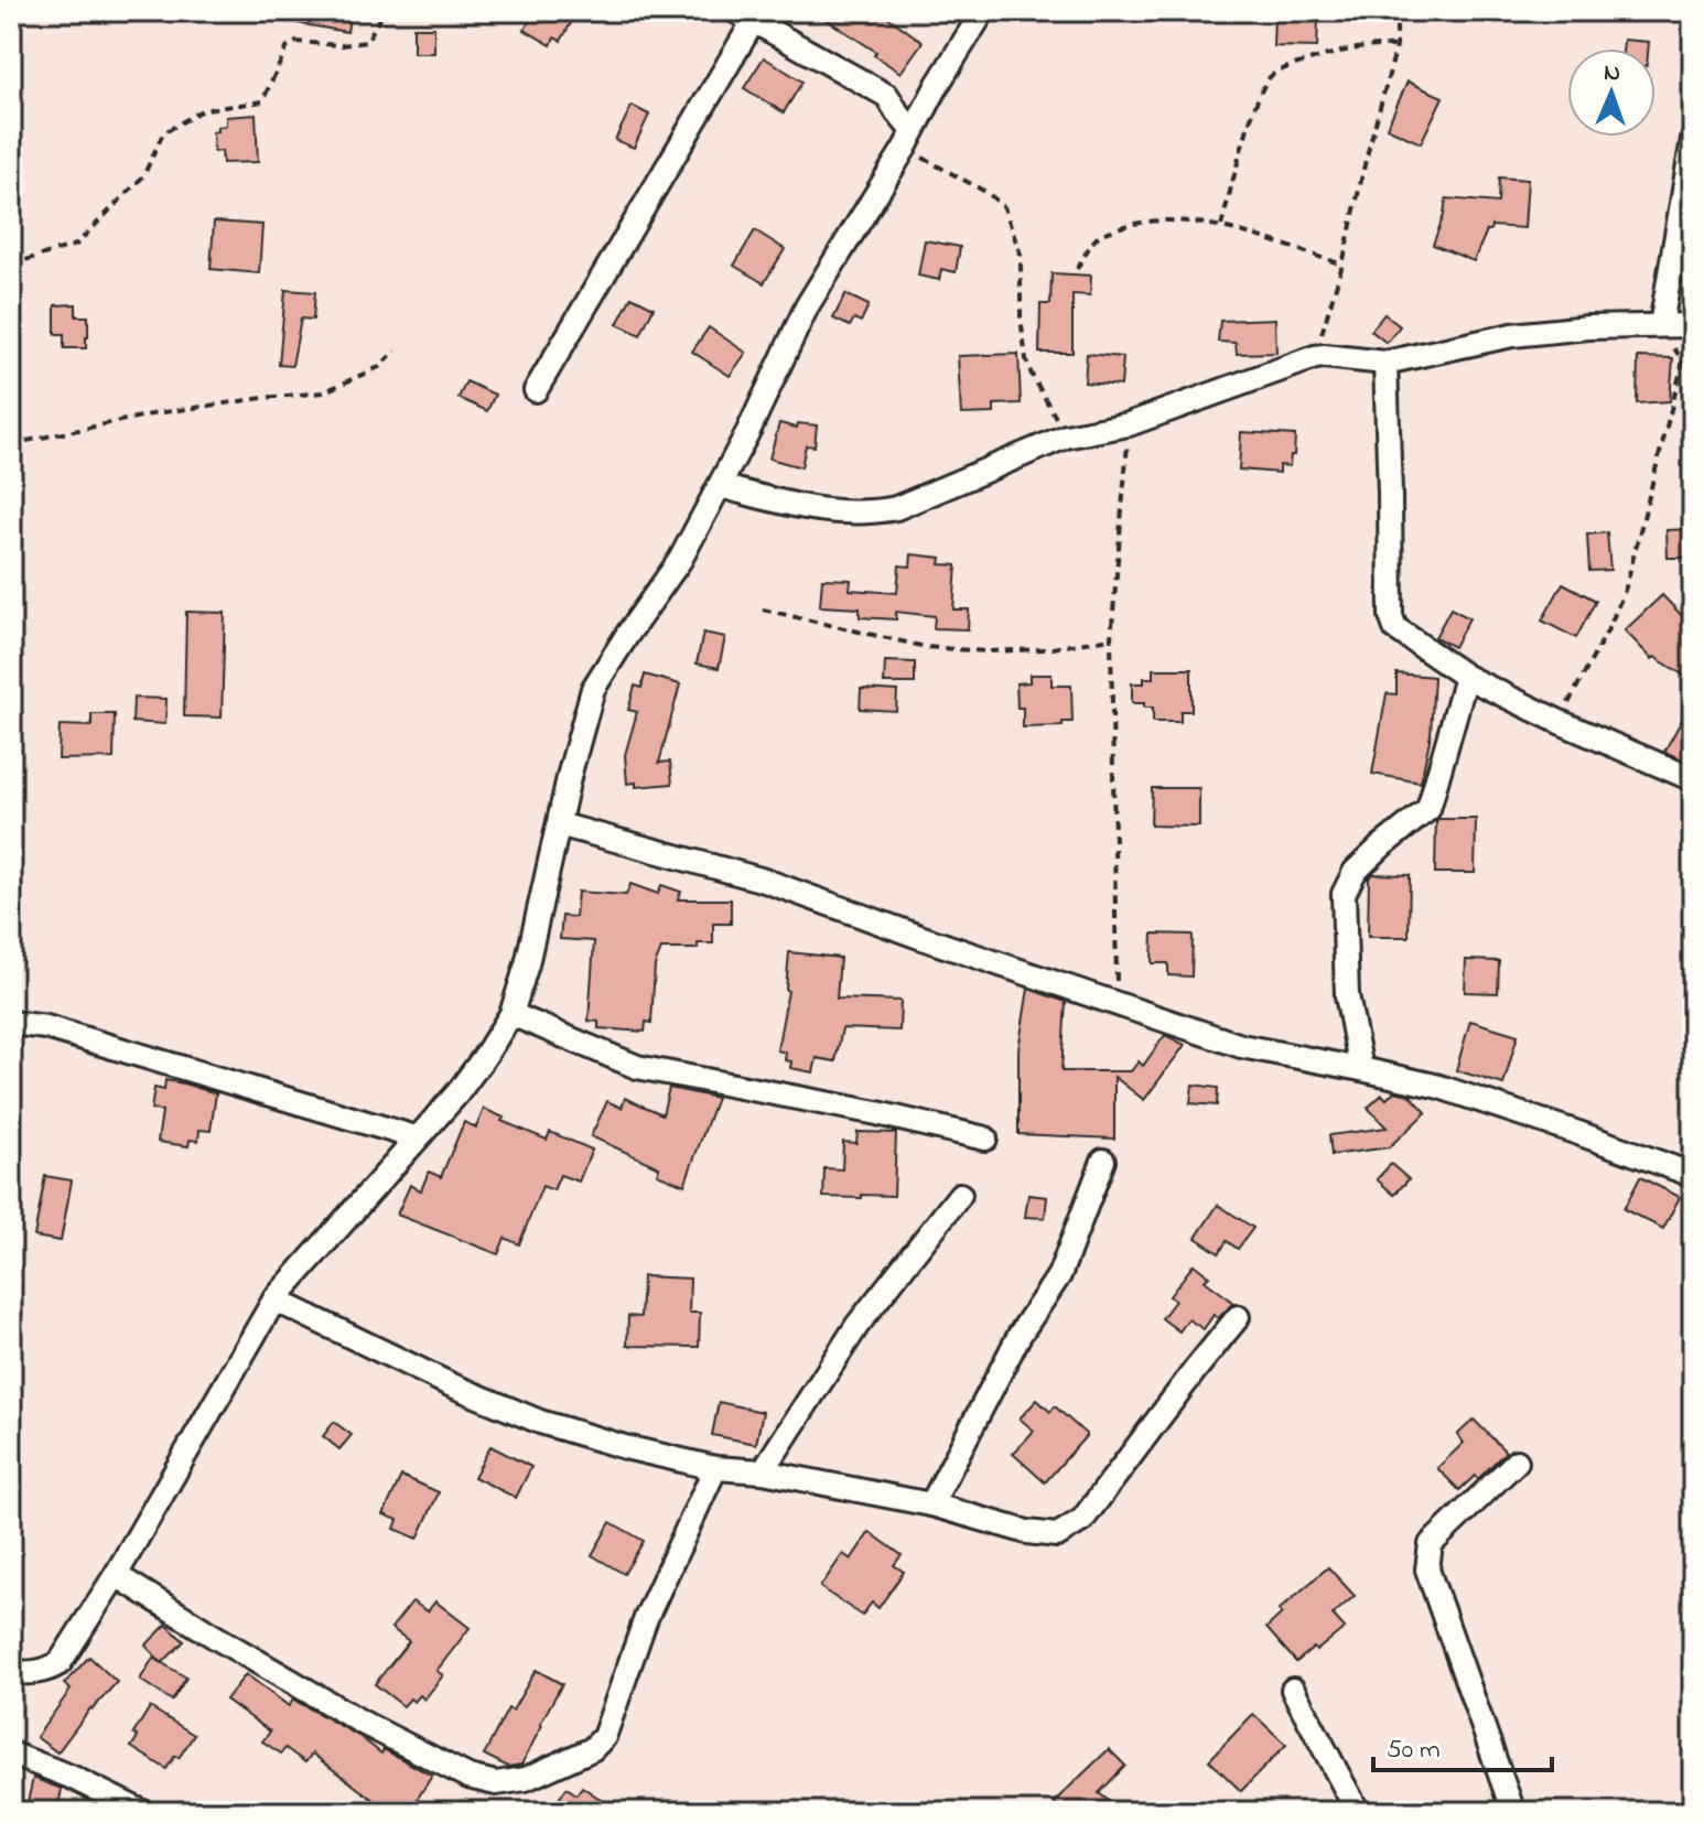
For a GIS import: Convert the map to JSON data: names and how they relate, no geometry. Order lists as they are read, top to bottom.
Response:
{
  "scale_bar": "50 m",
  "north": "top"
}
